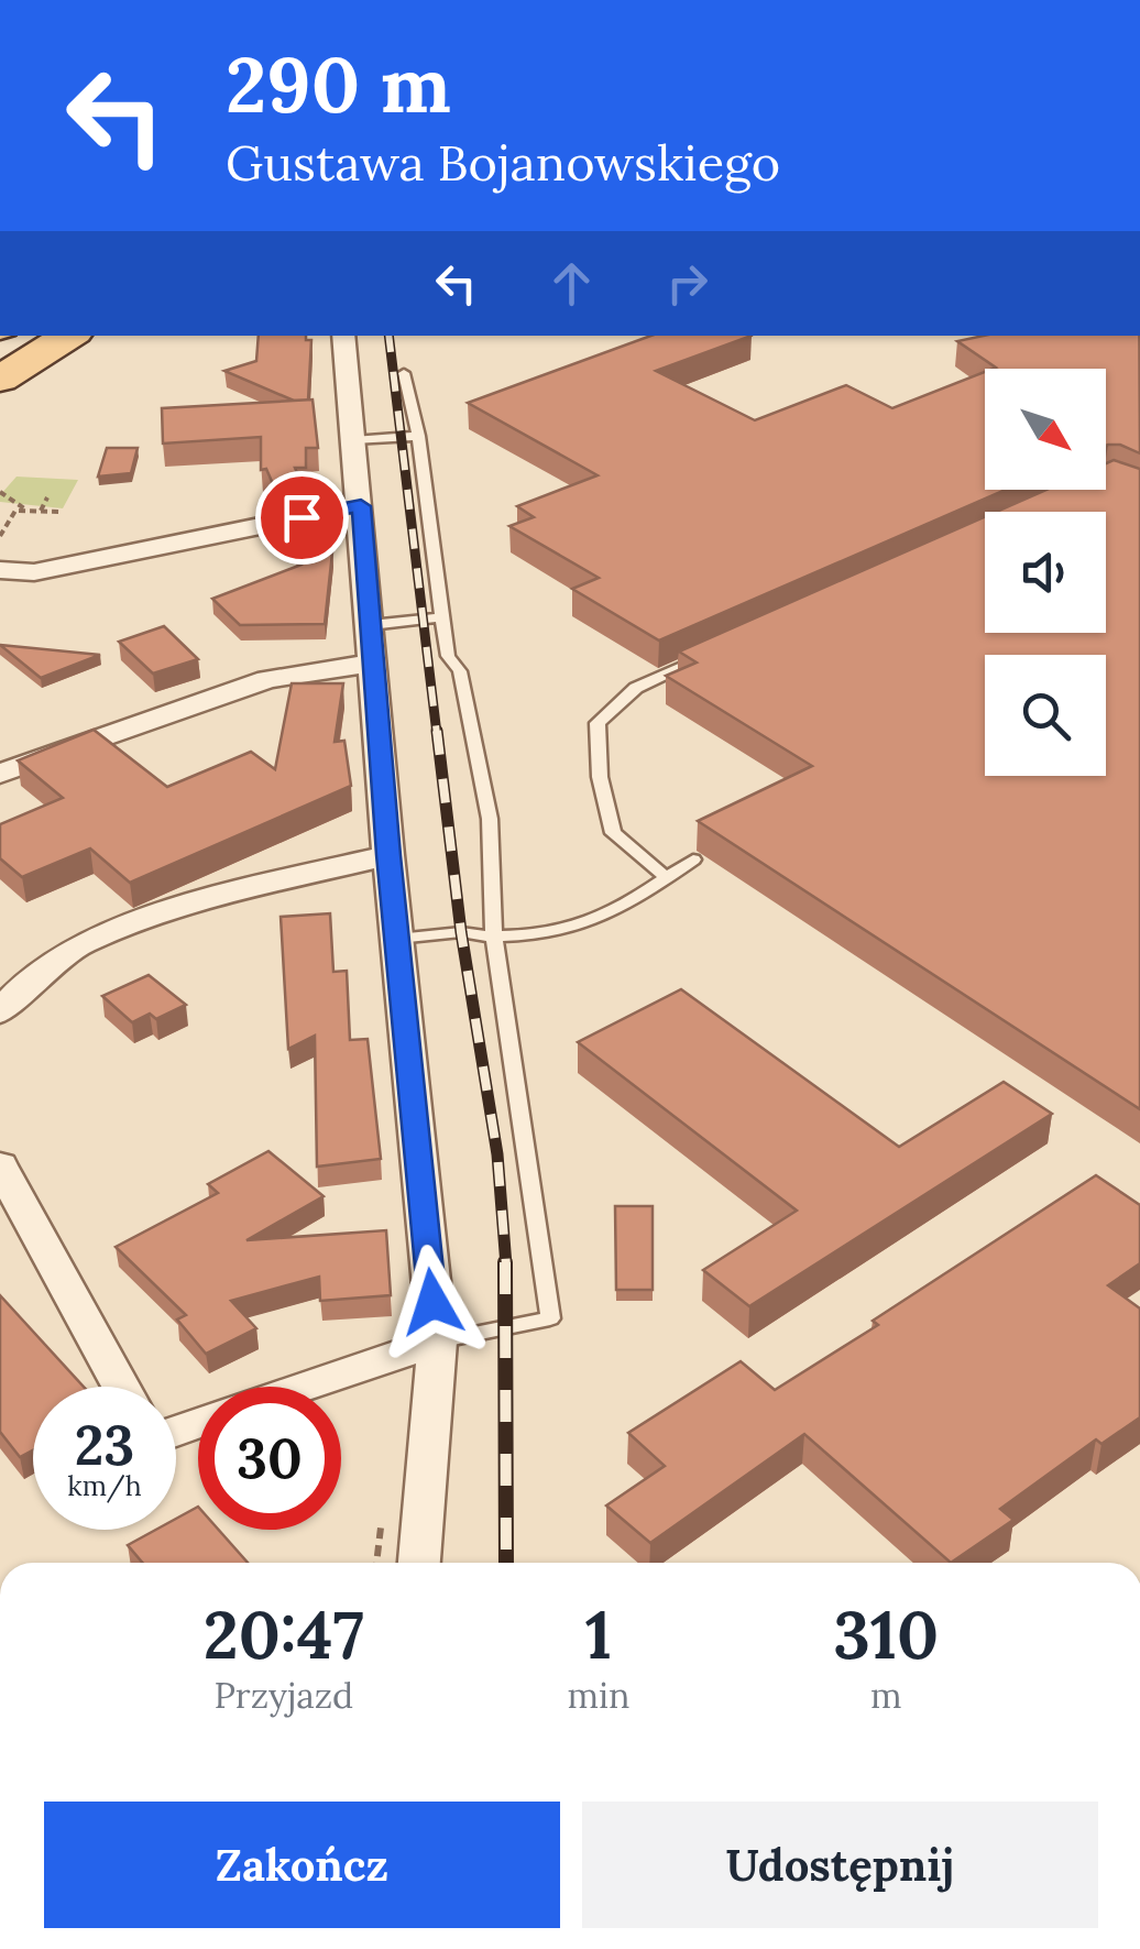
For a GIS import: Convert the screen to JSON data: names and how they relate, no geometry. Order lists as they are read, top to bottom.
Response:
{
  "north": "bottom right",
  "page": {
    "turn": ["290 m", "Gustawa Bojanowskiego"],
    "speed": "23 km/h",
    "limit": "30",
    "eta": [
      "20:47",
      "Przyjazd",
      "1",
      "min",
      "310",
      "m"
    ],
    "buttons": ["Zakończ", "Udostępnij"]
  }
}
